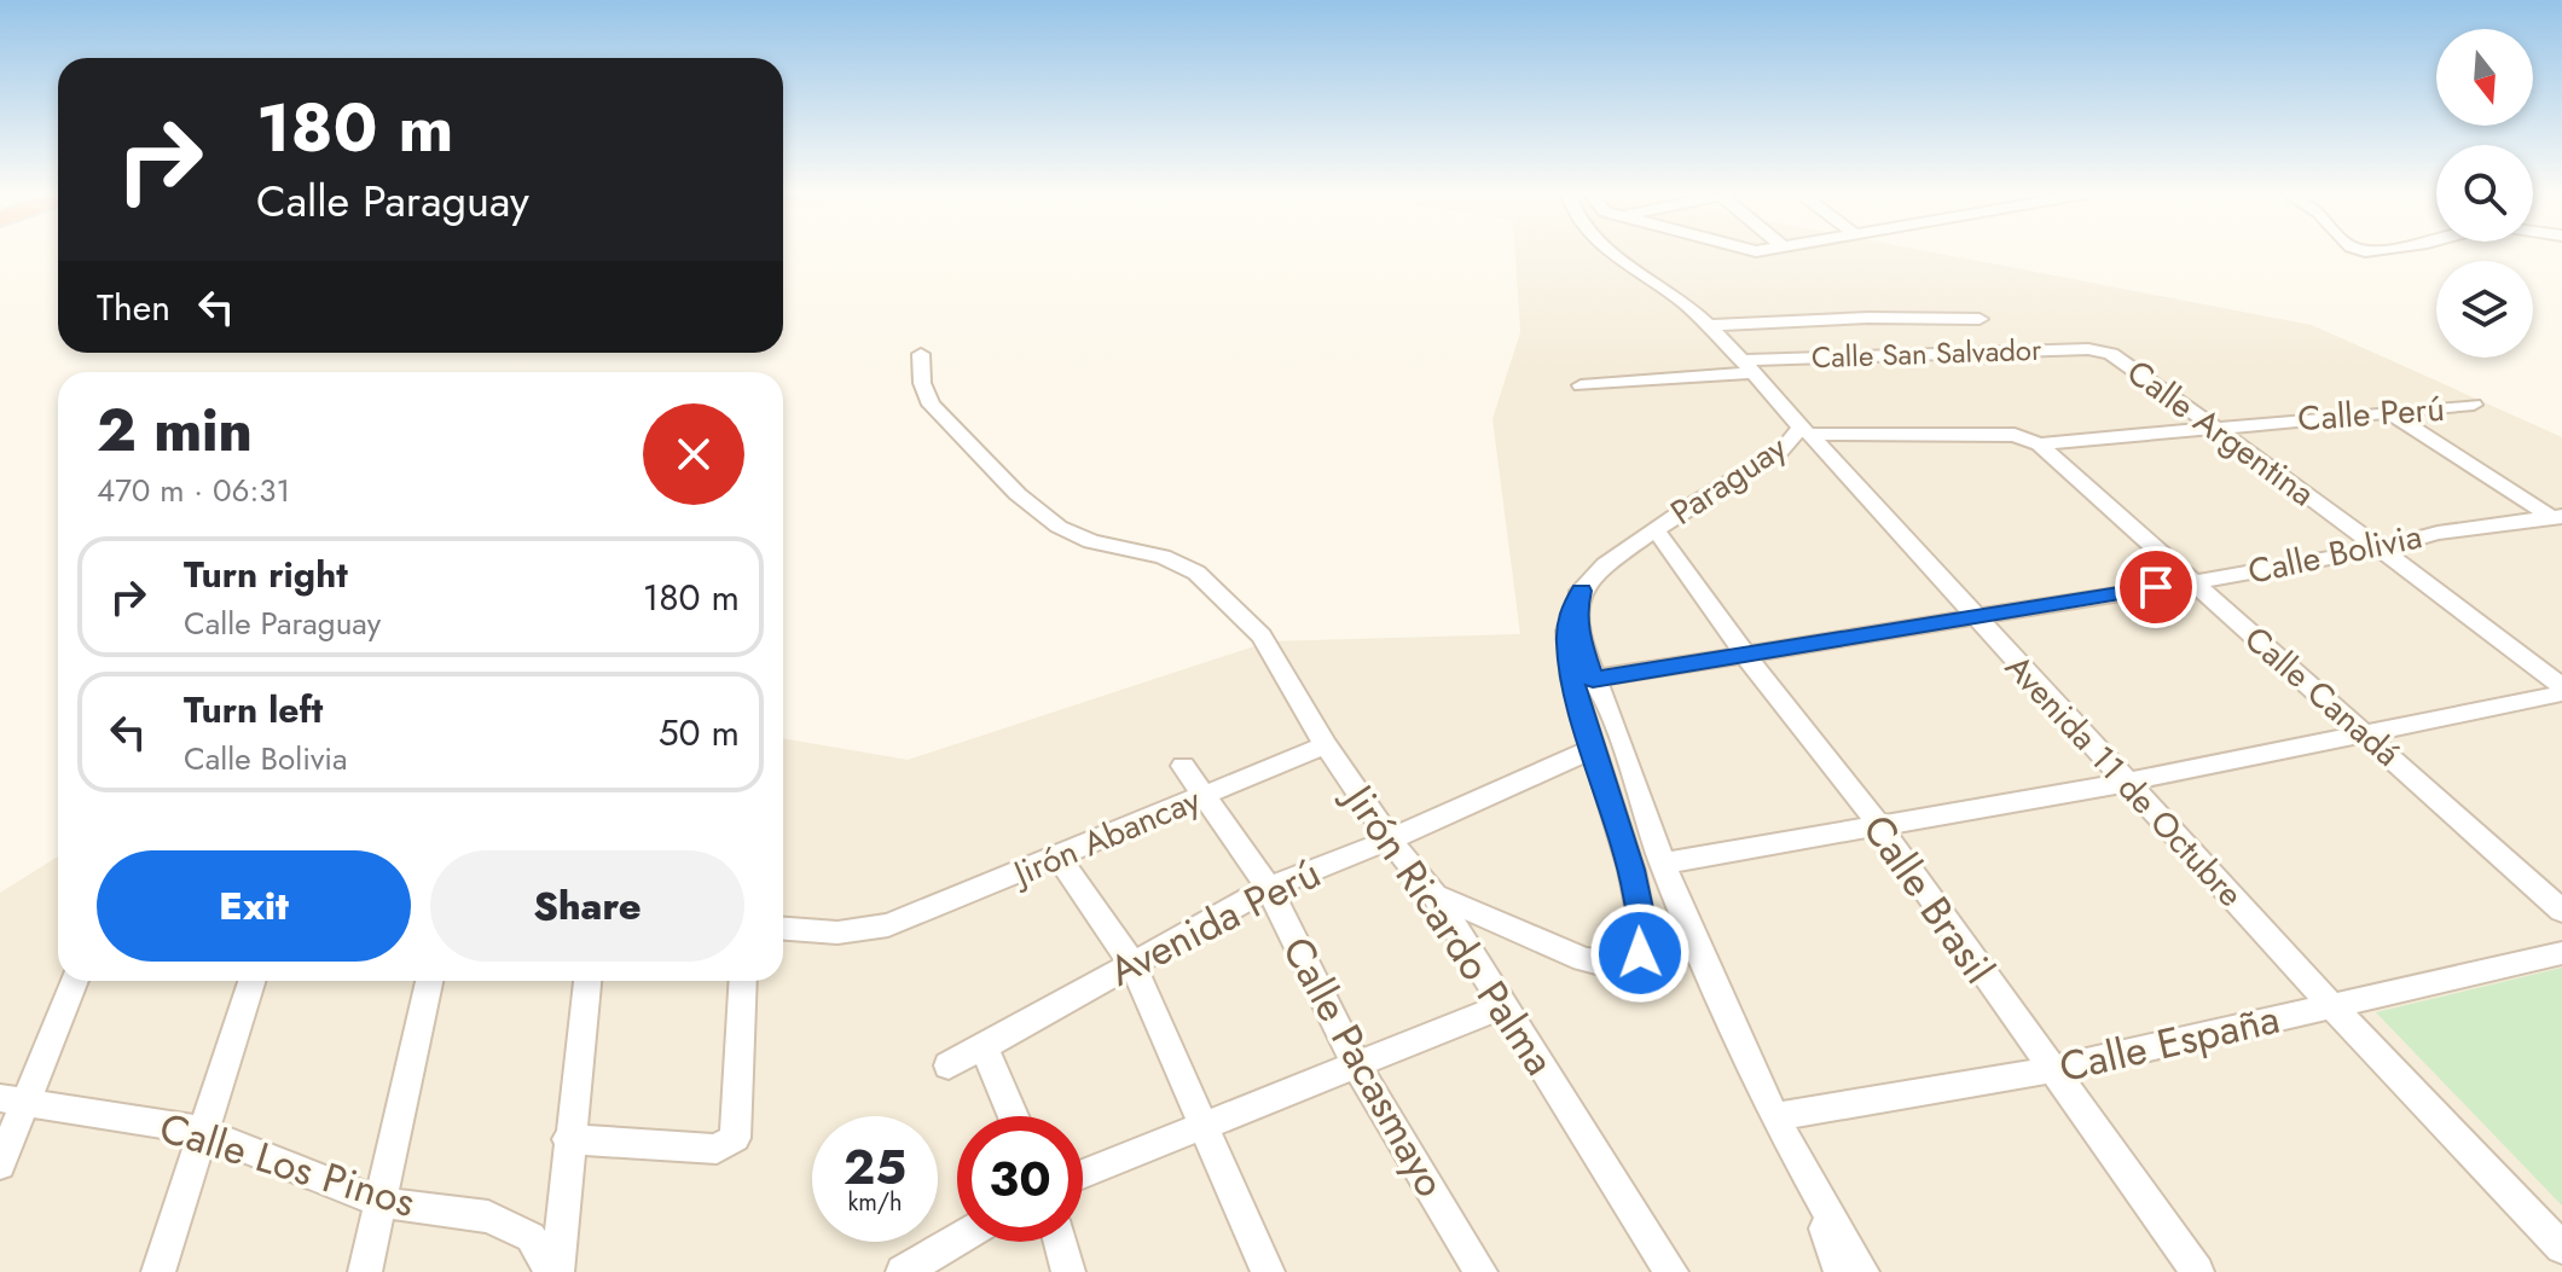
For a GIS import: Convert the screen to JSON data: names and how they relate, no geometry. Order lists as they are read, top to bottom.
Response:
{
  "streets": {
    "street": [
      "Calle San Salvador",
      "Calle Perú",
      "Calle Argentina",
      "Paraguay",
      "Calle Bolivia",
      "Calle Canadá",
      "Avenida 11 de Octubre",
      "Jirón Abancay",
      "Calle Brasil",
      "Avenida Perú",
      "Jirón Ricardo Palma",
      "Calle España",
      "Calle Pacasmayo",
      "Calle Los Pinos"
    ]
  },
  "crossings": [
    ["Calle San Salvador", "Calle Argentina"],
    ["Calle San Salvador", "Avenida 11 de Octubre"],
    ["Calle Perú", "Calle Argentina"],
    ["Calle Perú", "Calle Canadá"],
    ["Calle Argentina", "Calle Bolivia"],
    ["Paraguay", "Calle Canadá"],
    ["Paraguay", "Avenida 11 de Octubre"],
    ["Paraguay", "Calle Brasil"],
    ["Calle Bolivia", "Calle Canadá"],
    ["Calle Bolivia", "Avenida 11 de Octubre"],
    ["Calle Bolivia", "Calle Brasil"],
    ["Calle Canadá", "Avenida 11 de Octubre"],
    ["Avenida 11 de Octubre", "Calle España"],
    ["Jirón Abancay", "Jirón Ricardo Palma"],
    ["Jirón Abancay", "Calle Pacasmayo"],
    ["Calle Brasil", "Calle España"],
    ["Avenida Perú", "Jirón Ricardo Palma"],
    ["Avenida Perú", "Calle Pacasmayo"]
  ],
  "north": "bottom",
  "page": {
    "turn": ["180 m", "Calle Paraguay"],
    "then": "Then",
    "heading": ["2 min", "470 m · 06:31"],
    "list": [
      {
        "name": "Turn right",
        "note": "Calle Paraguay",
        "value": "180 m"
      },
      {
        "name": "Turn left",
        "note": "Calle Bolivia",
        "value": "50 m"
      }
    ],
    "buttons": ["Exit", "Share"],
    "speed": "25 km/h",
    "limit": "30"
  }
}
